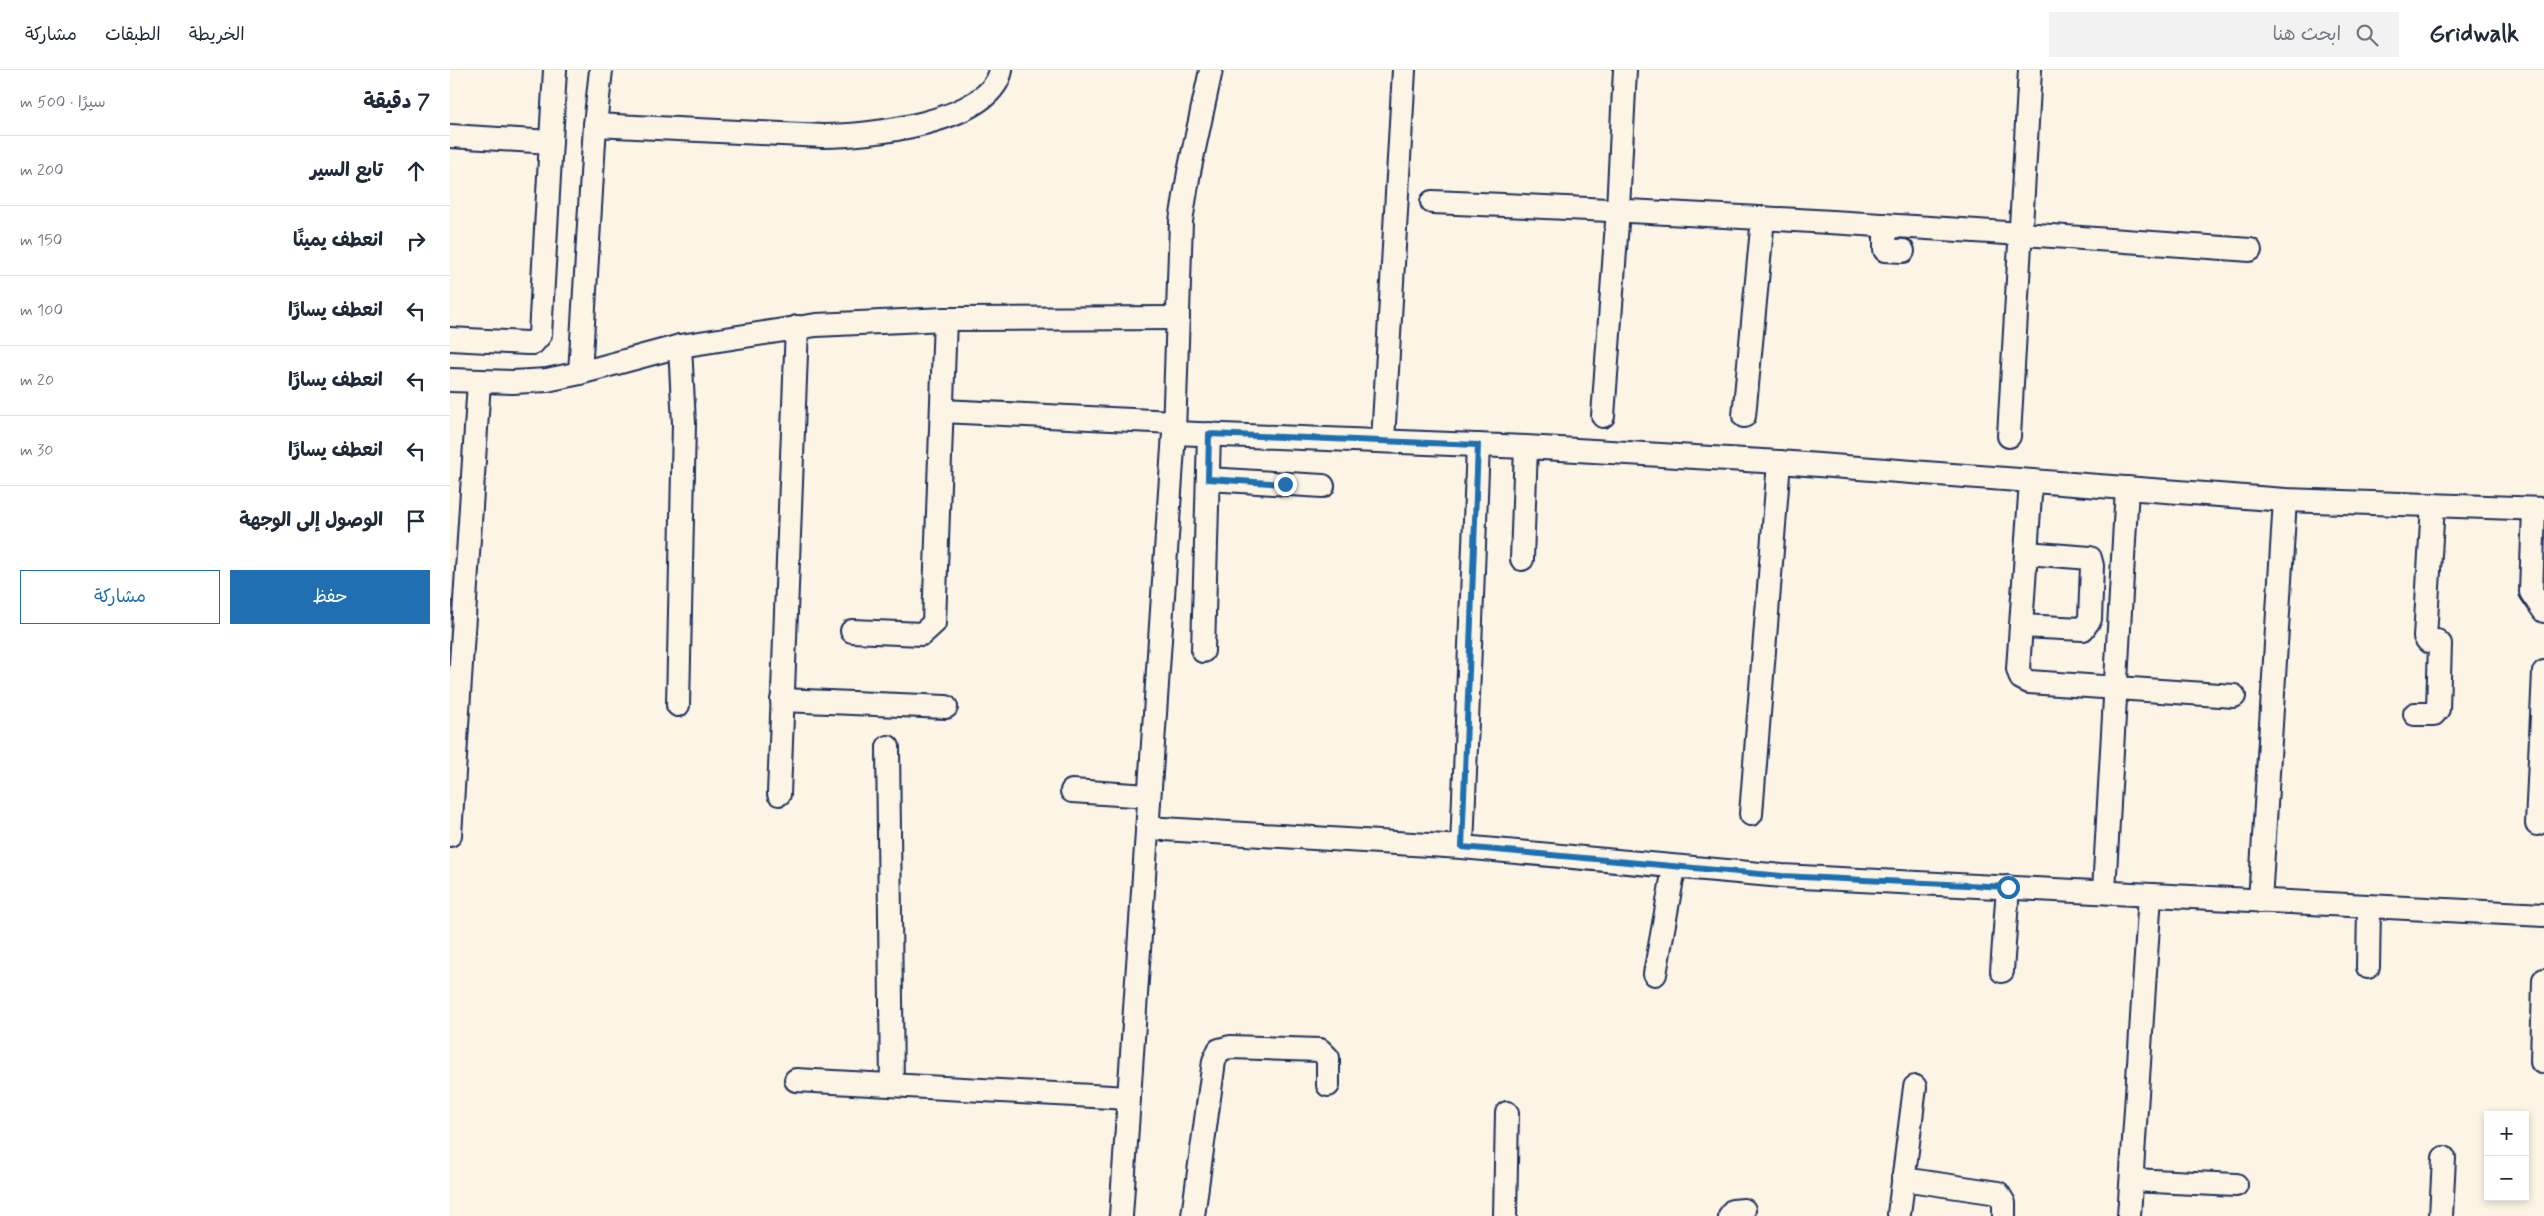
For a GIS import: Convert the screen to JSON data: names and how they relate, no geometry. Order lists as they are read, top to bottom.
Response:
{
  "page": {
    "header": "Gridwalk",
    "search": "ابحث هنا",
    "nav": ["الخريطة", "الطبقات", "مشاركة"],
    "heading": ["7 دقيقة", "سيرًا · 500 m"],
    "list": [
      ["تابع السير", "200 m"],
      ["انعطف يمينًا", "150 m"],
      ["انعطف يسارًا", "100 m"],
      ["انعطف يسارًا", "20 m"],
      ["انعطف يسارًا", "30 m"],
      "الوصول إلى الوجهة"
    ],
    "buttons": ["حفظ", "مشاركة"],
    "map_buttons": ["+", "−"]
  }
}
